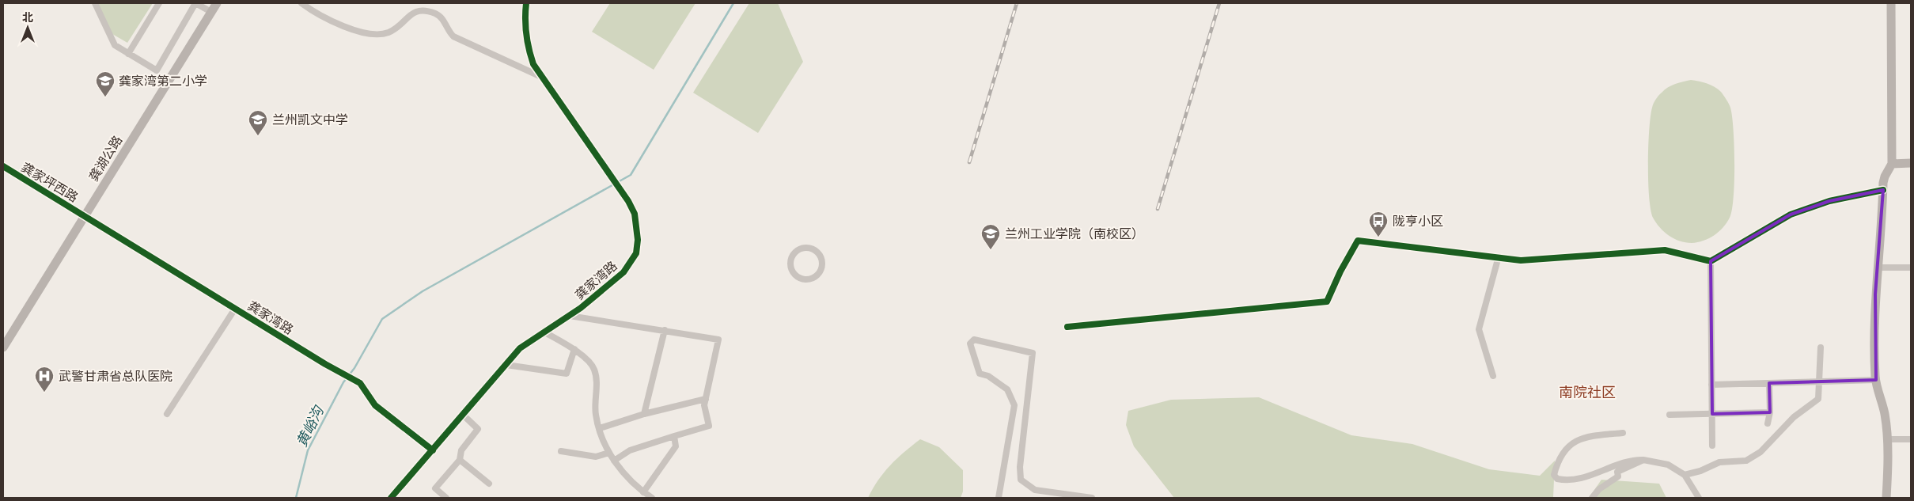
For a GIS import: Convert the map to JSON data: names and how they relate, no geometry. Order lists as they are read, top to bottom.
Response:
{
  "streets": {
    "street": ["龚湖公路", "龚家坪西路", "龚家湾路"]
  },
  "crossings": [
    ["龚湖公路", "龚家坪西路"],
    ["龚湖公路", "龚家湾路"],
    ["龚家坪西路", "龚家湾路"]
  ],
  "districts": ["南院社区"],
  "water": ["黄峪沟"],
  "places": {
    "school or university": ["龚家湾第二小学", "兰州凯文中学", "兰州工业学院（南校区）"],
    "bus stop": ["陇亨小区"],
    "hospital": ["武警甘肃省总队医院"]
  },
  "north": "top"
}
